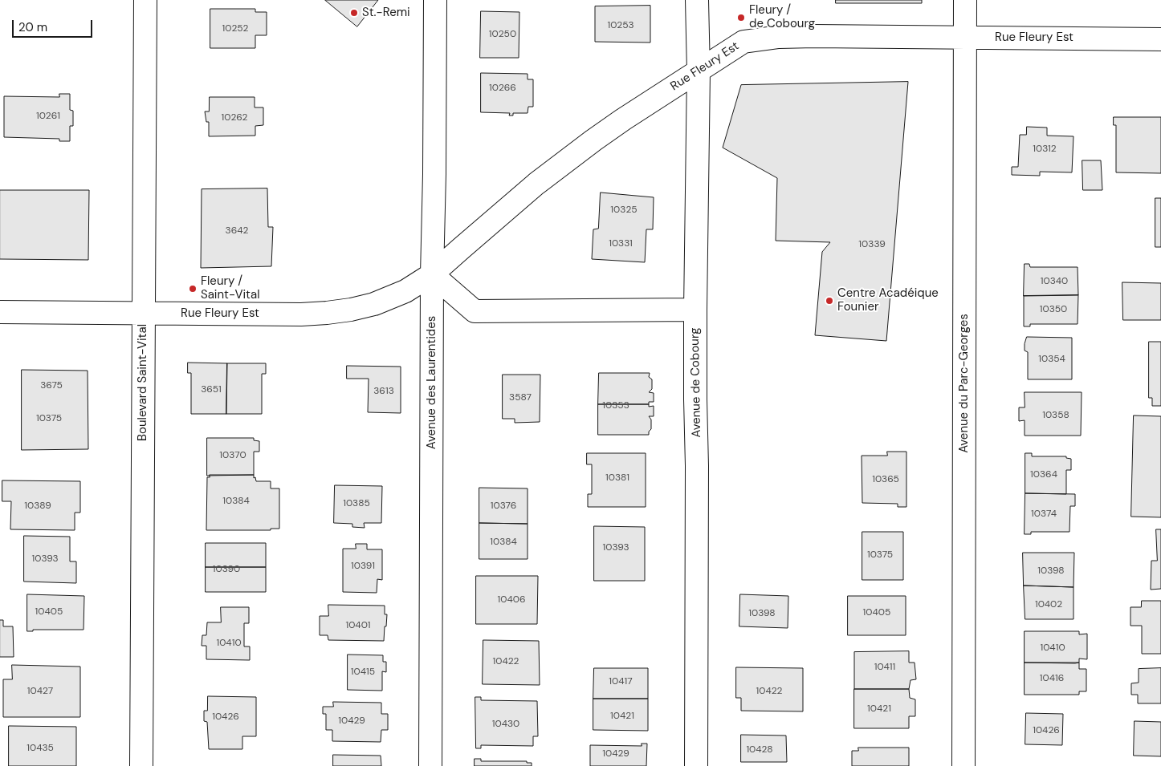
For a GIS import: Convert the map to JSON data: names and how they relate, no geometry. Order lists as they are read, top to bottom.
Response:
{
  "streets": {
    "street": [
      "Rue Fleury Est",
      "Boulevard Saint-Vital",
      "Avenue des Laurentides",
      "Avenue de Cobourg",
      "Avenue du Parc-Georges"
    ]
  },
  "crossings": [
    ["Rue Fleury Est", "Boulevard Saint-Vital"],
    ["Rue Fleury Est", "Avenue des Laurentides"],
    ["Rue Fleury Est", "Avenue de Cobourg"],
    ["Rue Fleury Est", "Avenue du Parc-Georges"]
  ],
  "places": [
    "St.-Remi",
    "Fleury / de Cobourg",
    "Fleury / Saint-Vital",
    "Centre Acadéique Founier"
  ],
  "house_numbers": [
    "10253",
    "10252",
    "10250",
    "10266",
    "10261",
    "10262",
    "10312",
    "10325",
    "3642",
    "10331",
    "10339",
    "10340",
    "10350",
    "10354",
    "3675",
    "3651",
    "3613",
    "3587",
    "10353",
    "10358",
    "10375",
    "10370",
    "10364",
    "10381",
    "10365",
    "10384",
    "10385",
    "10389",
    "10376",
    "10374",
    "10384",
    "10393",
    "10375",
    "10393",
    "10391",
    "10390",
    "10398",
    "10406",
    "10402",
    "10405",
    "10405",
    "10398",
    "10401",
    "10410",
    "10410",
    "10422",
    "10411",
    "10415",
    "10416",
    "10417",
    "10427",
    "10422",
    "10421",
    "10421",
    "10426",
    "10429",
    "10430",
    "10426",
    "10435",
    "10428",
    "10429"
  ],
  "scale_bar": "20 m"
}
